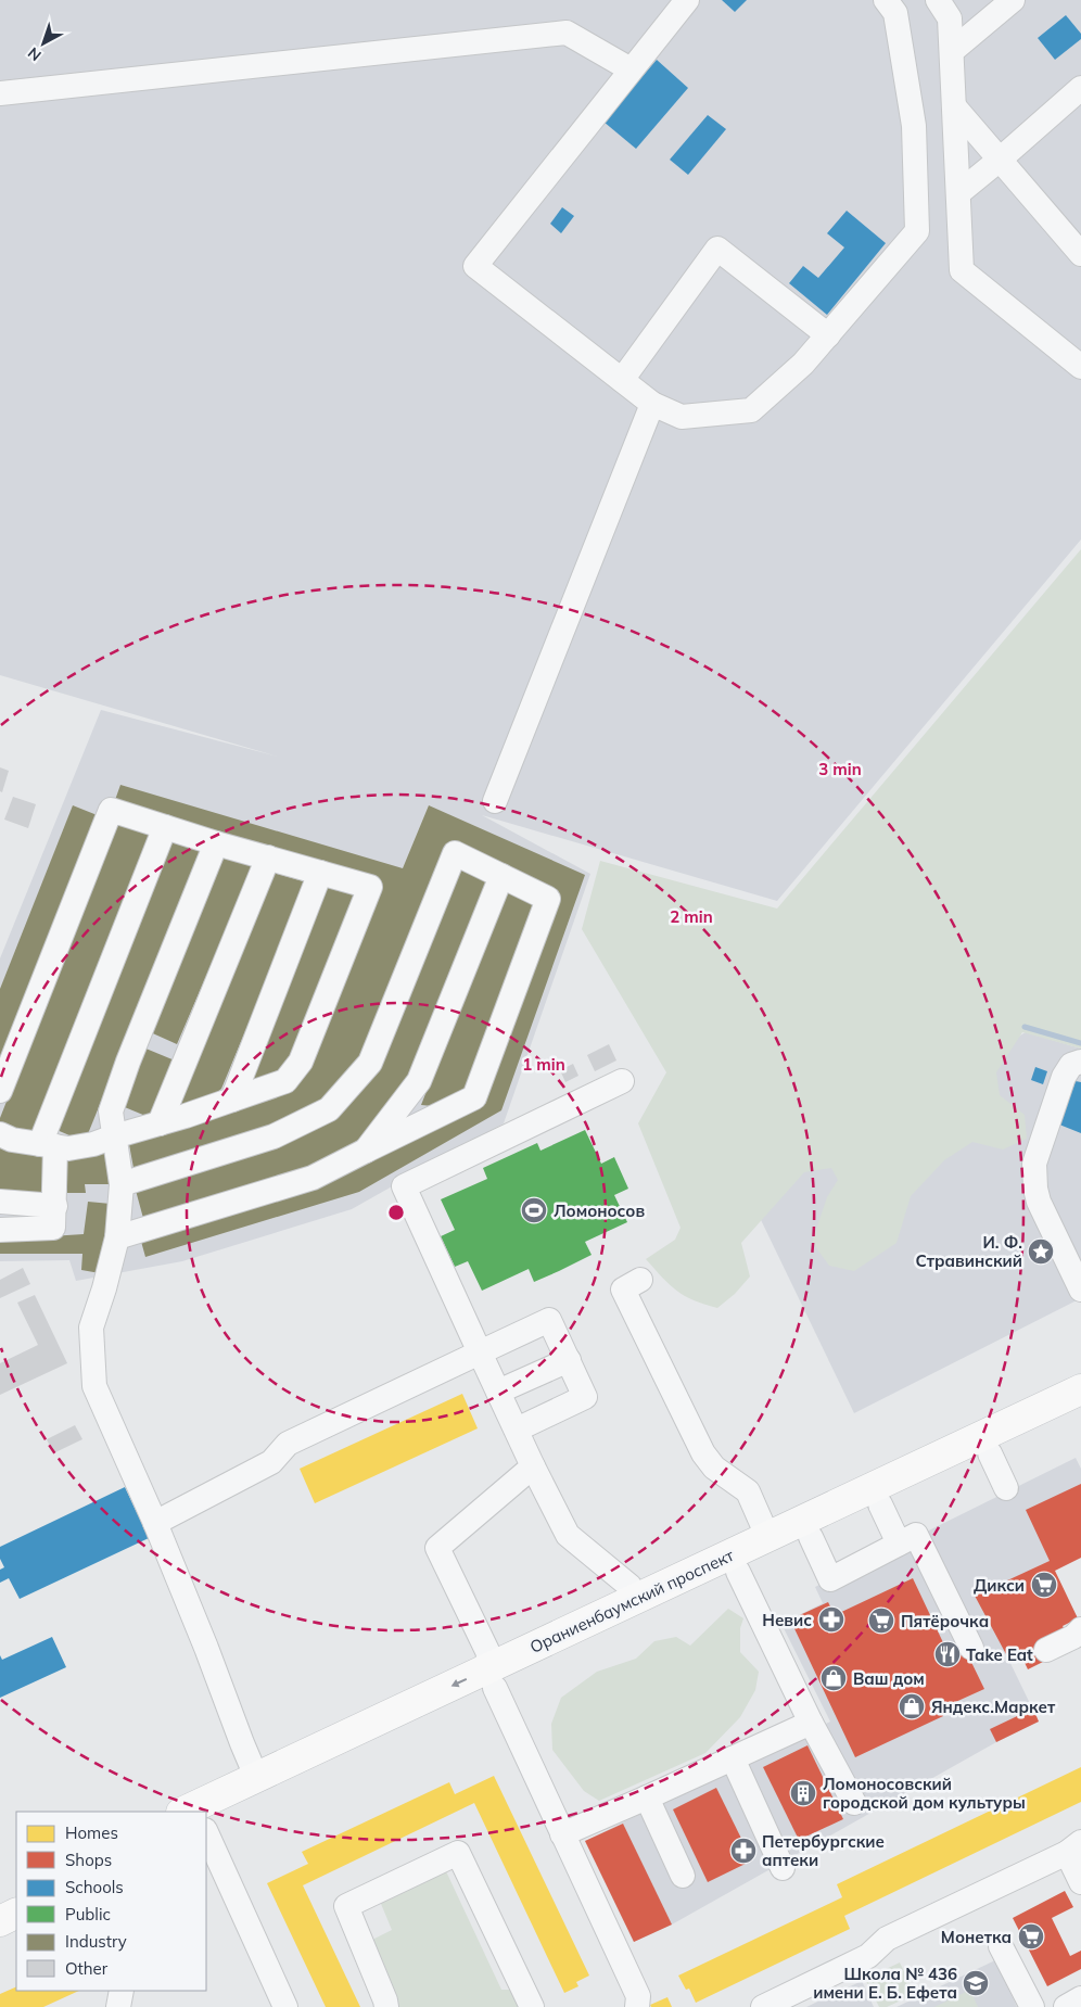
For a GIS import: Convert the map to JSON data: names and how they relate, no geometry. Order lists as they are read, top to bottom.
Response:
{
  "streets": {
    "main road": ["Ораниенбаумский проспект"]
  },
  "places": {
    "sports": ["Ломоносов"],
    "place": ["И. Ф. Стравинский"],
    "supermarket": ["Дикси", "Пятёрочка", "Монетка"],
    "pharmacy": ["Невис", "Петербургские аптеки"],
    "restaurant": ["Take Eat"],
    "shop": ["Ваш дом", "Яндекс.Маркет"],
    "building": ["Ломоносовский городской дом культуры"],
    "school or university": ["Школа № 436 имени Е. Б. Ефета"]
  },
  "legend": [
    "Homes",
    "Shops",
    "Schools",
    "Public",
    "Industry",
    "Other"
  ],
  "north": "bottom left",
  "rings": ["3 min", "2 min", "1 min"]
}
